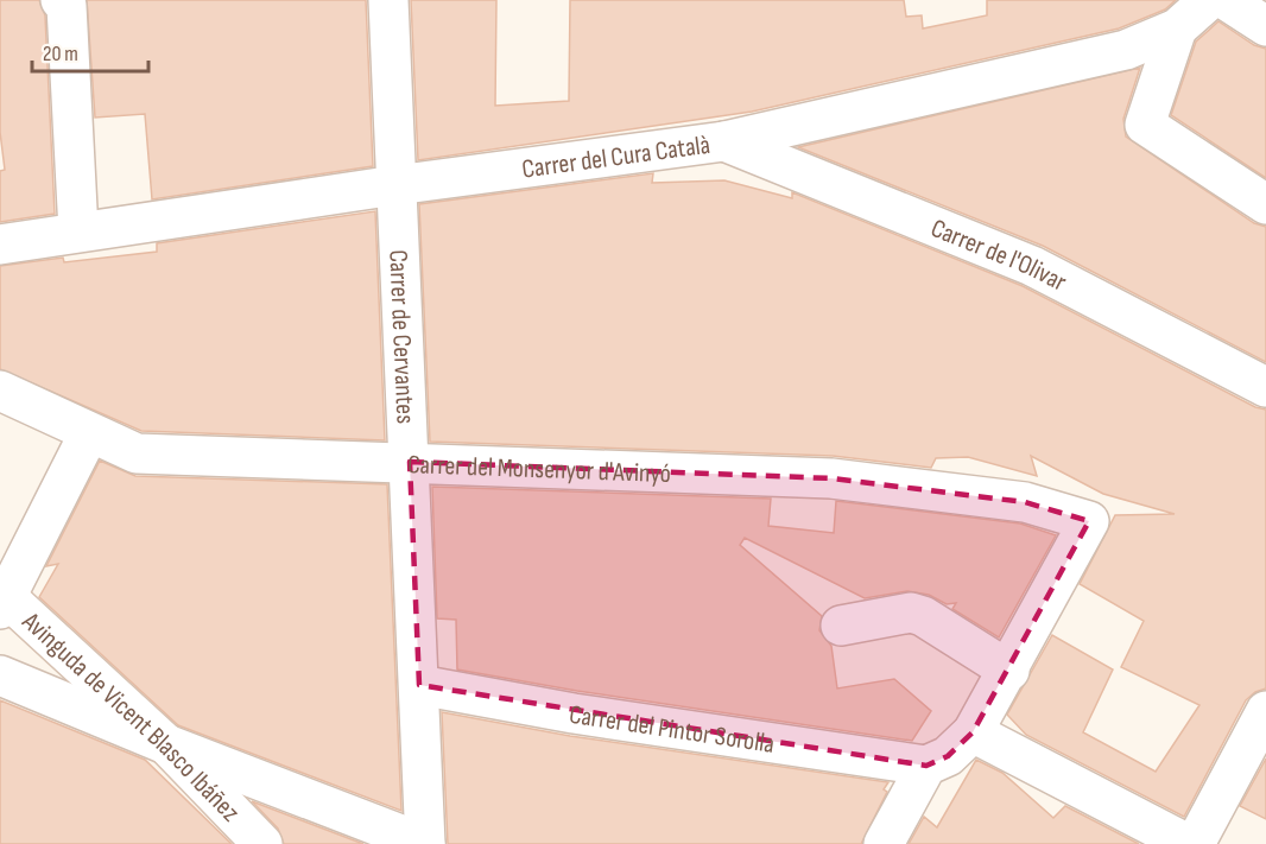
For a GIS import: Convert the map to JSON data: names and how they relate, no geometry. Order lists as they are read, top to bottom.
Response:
{
  "streets": {
    "street": [
      "Carrer del Cura Català",
      "Carrer de l'Olivar",
      "Carrer de Cervantes",
      "Carrer del Monsenyor d'Avinyó",
      "Avinguda de Vicent Blasco Ibáñez",
      "Carrer del Pintor Sorolla"
    ]
  },
  "crossings": [
    ["Carrer del Cura Català", "Carrer de l'Olivar"],
    ["Carrer del Cura Català", "Carrer de Cervantes"],
    ["Carrer de Cervantes", "Carrer del Monsenyor d'Avinyó"],
    ["Carrer de Cervantes", "Carrer del Pintor Sorolla"]
  ],
  "scale_bar": "20 m"
}
